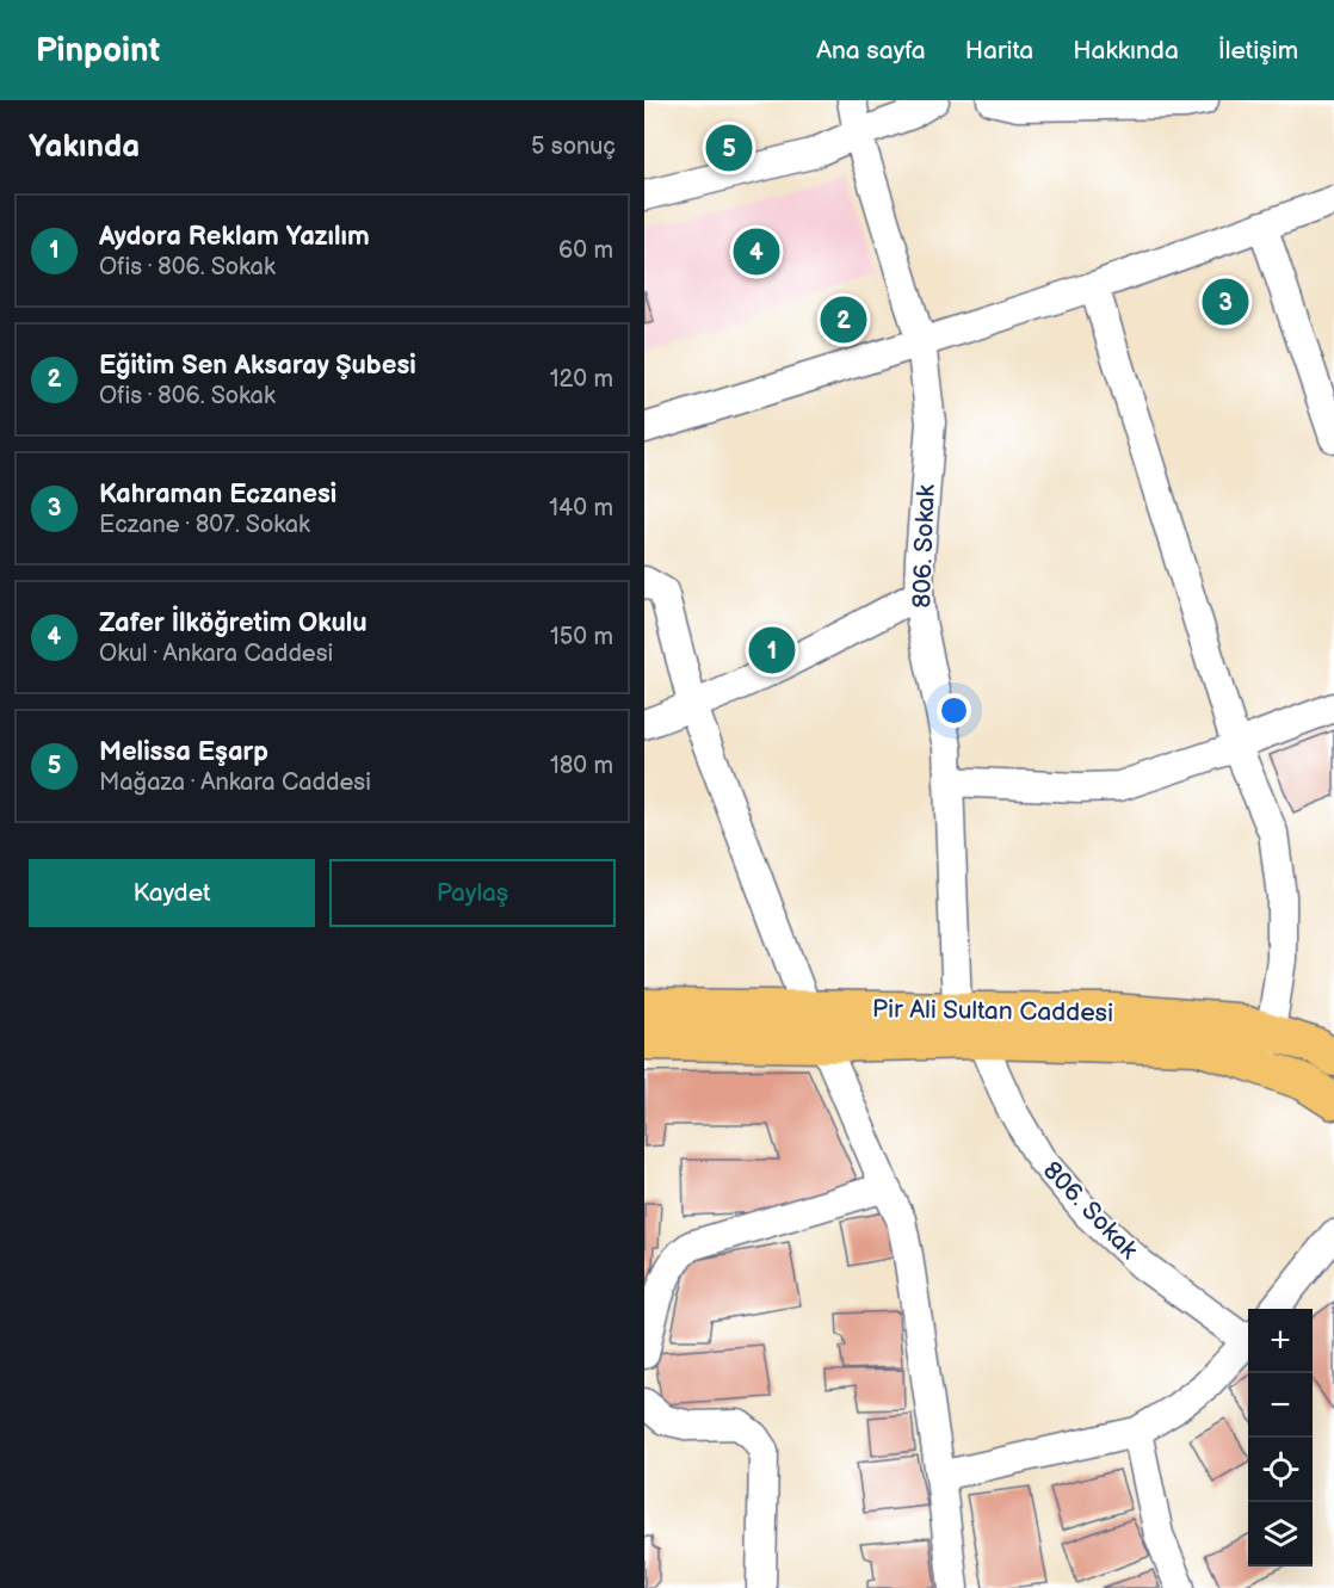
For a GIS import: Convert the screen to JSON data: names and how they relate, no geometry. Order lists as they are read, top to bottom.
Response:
{
  "streets": {
    "main road": ["Pir Ali Sultan Caddesi"],
    "street": ["806. Sokak"]
  },
  "crossings": [
    ["806. Sokak", "Pir Ali Sultan Caddesi"]
  ],
  "page": {
    "header": "Pinpoint",
    "nav": [
      "Ana sayfa",
      "Harita",
      "Hakkında",
      "İletişim"
    ],
    "heading": ["Yakında", "5 sonuç"],
    "pins": [
      "5",
      "4",
      "3",
      "2",
      "1"
    ],
    "list": [
      {
        "mark": "1",
        "name": "Aydora Reklam Yazılım",
        "note": "Ofis · 806. Sokak",
        "value": "60 m"
      },
      {
        "mark": "2",
        "name": "Eğitim Sen Aksaray Şubesi",
        "note": "Ofis · 806. Sokak",
        "value": "120 m"
      },
      {
        "mark": "3",
        "name": "Kahraman Eczanesi",
        "note": "Eczane · 807. Sokak",
        "value": "140 m"
      },
      {
        "mark": "4",
        "name": "Zafer İlköğretim Okulu",
        "note": "Okul · Ankara Caddesi",
        "value": "150 m"
      },
      {
        "mark": "5",
        "name": "Melissa Eşarp",
        "note": "Mağaza · Ankara Caddesi",
        "value": "180 m"
      }
    ],
    "buttons": ["Kaydet", "Paylaş"],
    "map_buttons": ["+", "−"]
  }
}
